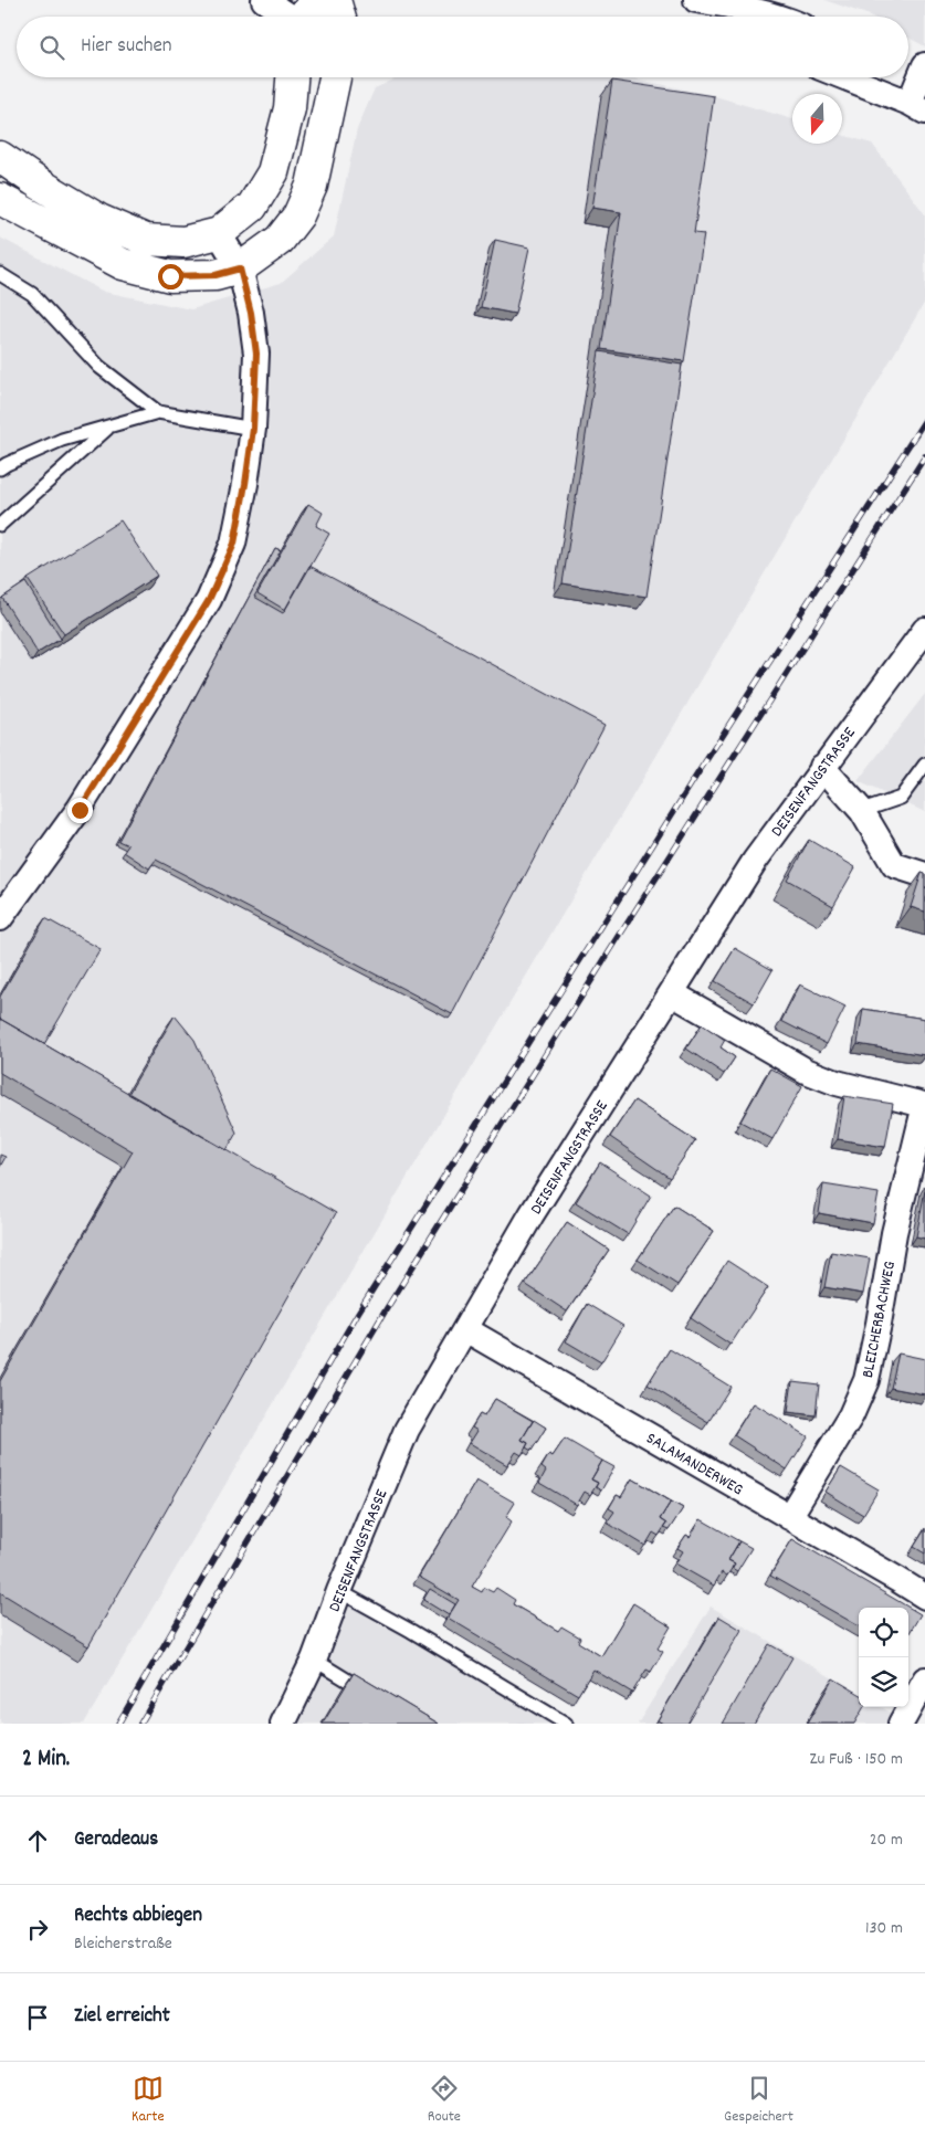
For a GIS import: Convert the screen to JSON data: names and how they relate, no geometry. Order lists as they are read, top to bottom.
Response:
{
  "streets": {
    "street": ["DEISENFANGSTRASSE", "BLEICHERBACHWEG", "SALAMANDERWEG"]
  },
  "crossings": [
    ["DEISENFANGSTRASSE", "BLEICHERBACHWEG"],
    ["DEISENFANGSTRASSE", "SALAMANDERWEG"],
    ["BLEICHERBACHWEG", "SALAMANDERWEG"]
  ],
  "north": "bottom",
  "page": {
    "search": "Hier suchen",
    "heading": ["2 Min.", "Zu Fuß · 150 m"],
    "list": [
      ["Geradeaus", "20 m"],
      ["Rechts abbiegen", "Bleicherstraße", "130 m"],
      "Ziel erreicht"
    ],
    "nav": ["Karte", "Route", "Gespeichert"]
  }
}
